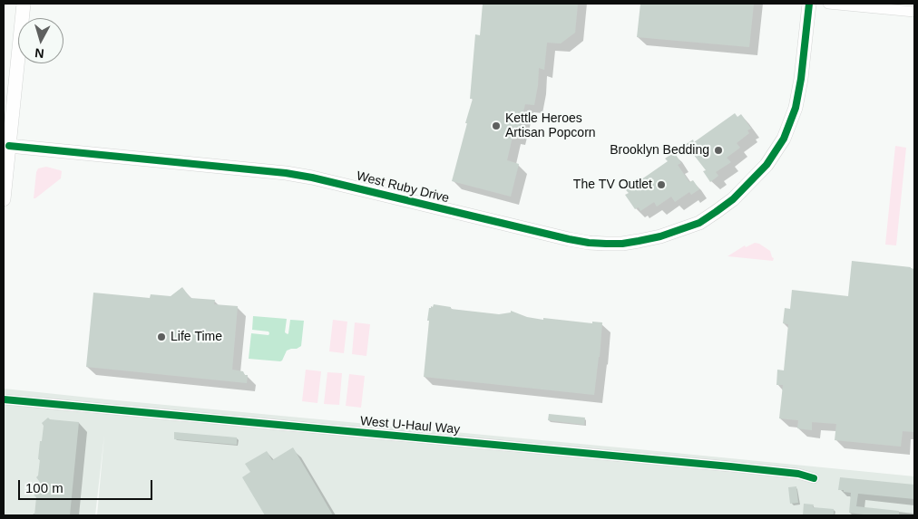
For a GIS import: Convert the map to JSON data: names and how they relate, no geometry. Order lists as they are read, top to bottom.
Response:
{
  "streets": {
    "street": ["West Ruby Drive", "West U-Haul Way"]
  },
  "places": [
    "Kettle Heroes Artisan Popcorn",
    "Brooklyn Bedding",
    "The TV Outlet",
    "Life Time"
  ],
  "scale_bar": "100 m",
  "north": "bottom"
}
